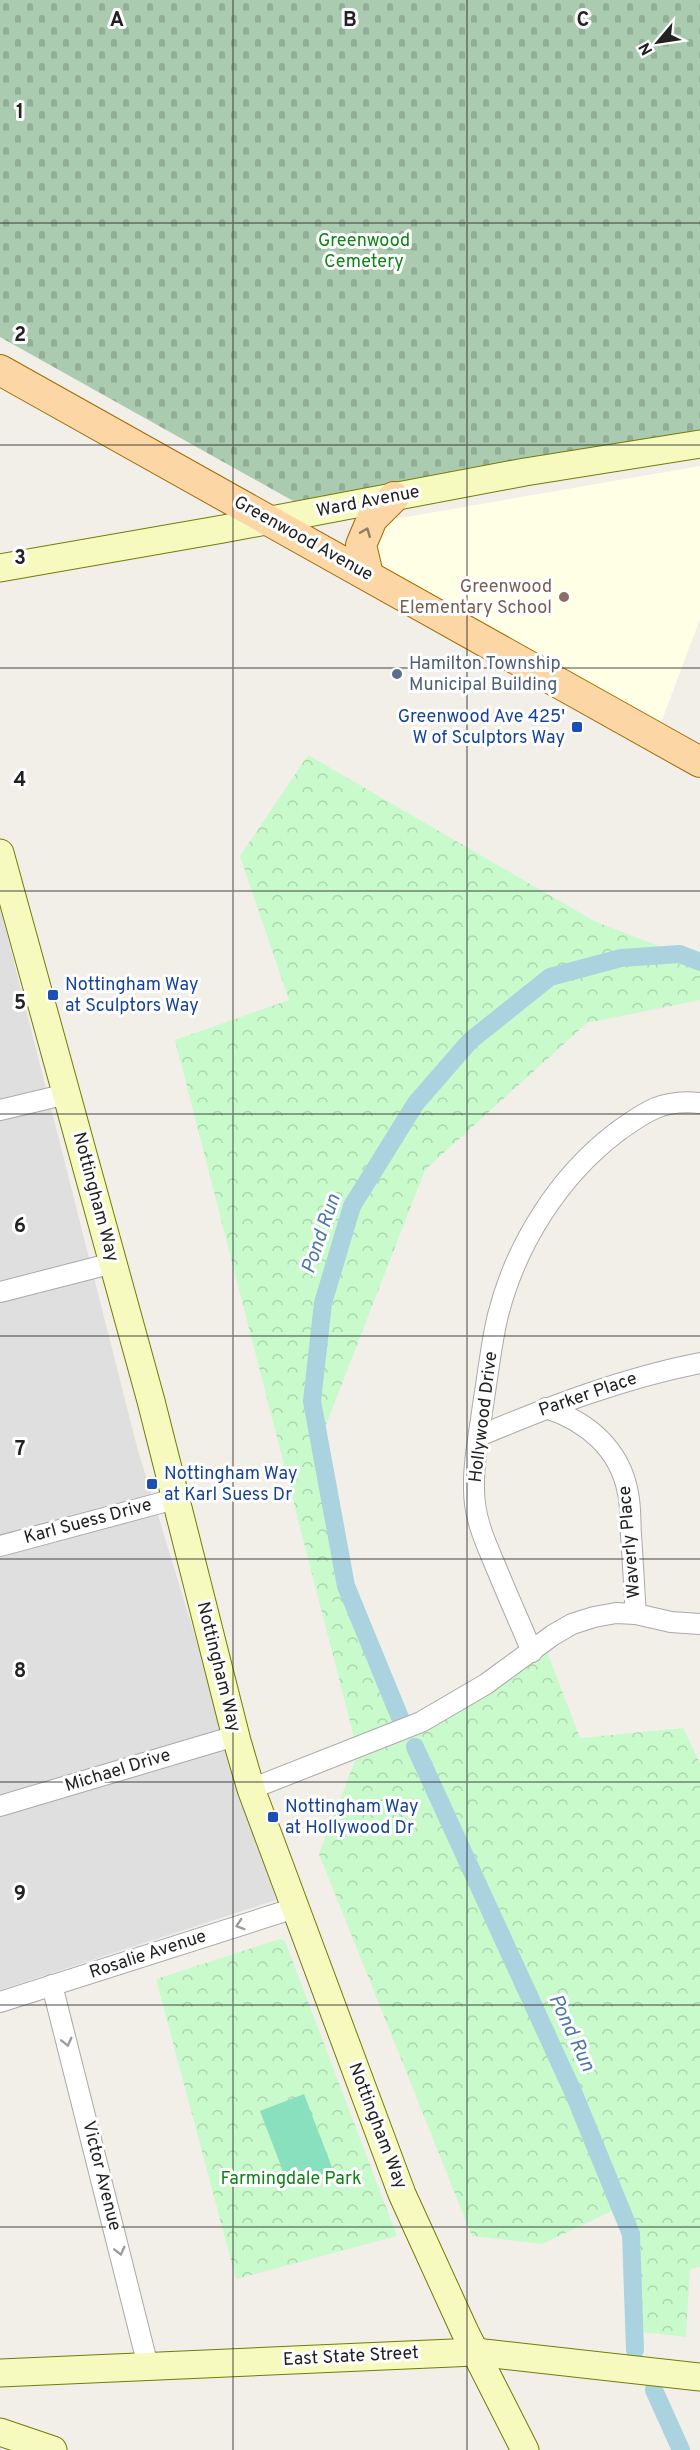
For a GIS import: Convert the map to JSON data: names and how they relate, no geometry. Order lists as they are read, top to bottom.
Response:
{
  "streets": {
    "main road": ["Greenwood Avenue"],
    "street": [
      "Ward Avenue",
      "Nottingham Way",
      "Parker Place",
      "Hollywood Drive",
      "Karl Suess Drive",
      "Waverly Place",
      "Michael Drive",
      "Rosalie Avenue",
      "Victor Avenue",
      "East State Street"
    ]
  },
  "crossings": [
    ["Ward Avenue", "Greenwood Avenue"],
    ["Nottingham Way", "Karl Suess Drive"],
    ["Nottingham Way", "Michael Drive"],
    ["Nottingham Way", "Rosalie Avenue"],
    ["Nottingham Way", "East State Street"],
    ["Parker Place", "Hollywood Drive"],
    ["Parker Place", "Waverly Place"],
    ["Rosalie Avenue", "Victor Avenue"],
    ["Victor Avenue", "East State Street"]
  ],
  "one_way": ["Rosalie Avenue", "Victor Avenue"],
  "water": ["Pond Run"],
  "parks": ["Greenwood Cemetery", "Farmingdale Park"],
  "places": {
    "other": ["Greenwood Elementary School", "Hamilton Township Municipal Building"],
    "transit": [
      "Greenwood Ave 425' W of Sculptors Way",
      "Nottingham Way at Sculptors Way",
      "Nottingham Way at Karl Suess Dr",
      "Nottingham Way at Hollywood Dr"
    ]
  },
  "north": "bottom left",
  "grid": {
    "columns": ["A", "B", "C"],
    "rows": [
      "1",
      "2",
      "3",
      "4",
      "5",
      "6",
      "7",
      "8",
      "9"
    ]
  }
}
